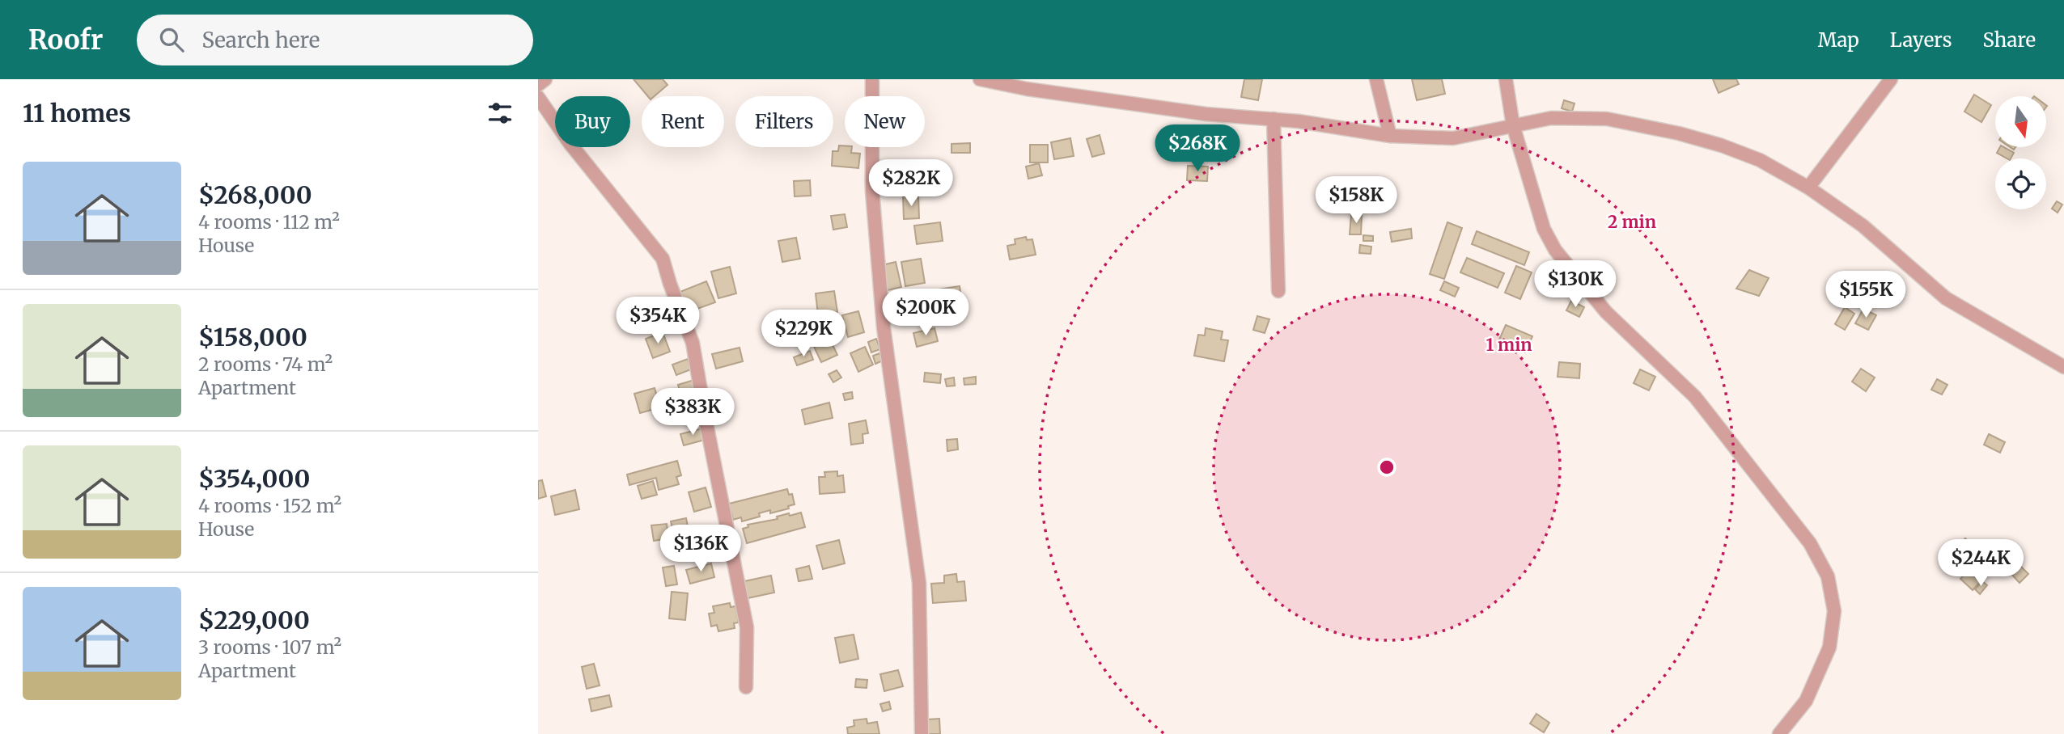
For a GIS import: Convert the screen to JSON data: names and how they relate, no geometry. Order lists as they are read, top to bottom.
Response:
{
  "north": "bottom",
  "page": {
    "header": "Roofr",
    "search": "Search here",
    "nav": ["Map", "Layers", "Share"],
    "heading": "11 homes",
    "chip": [
      "Buy",
      "Rent",
      "Filters",
      "New"
    ],
    "price": [
      "$268K",
      "$282K",
      "$158K",
      "$130K",
      "$155K",
      "$200K",
      "$354K",
      "$229K",
      "$383K",
      "$136K",
      "$244K"
    ],
    "list": [
      {
        "name": "$268,000",
        "note": "4 rooms · 112 m² · House"
      },
      {
        "name": "$158,000",
        "note": "2 rooms · 74 m² · Apartment"
      },
      {
        "name": "$354,000",
        "note": "4 rooms · 152 m² · House"
      },
      {
        "name": "$229,000",
        "note": "3 rooms · 107 m² · Apartment"
      }
    ]
  },
  "rings": ["2 min", "1 min"]
}
